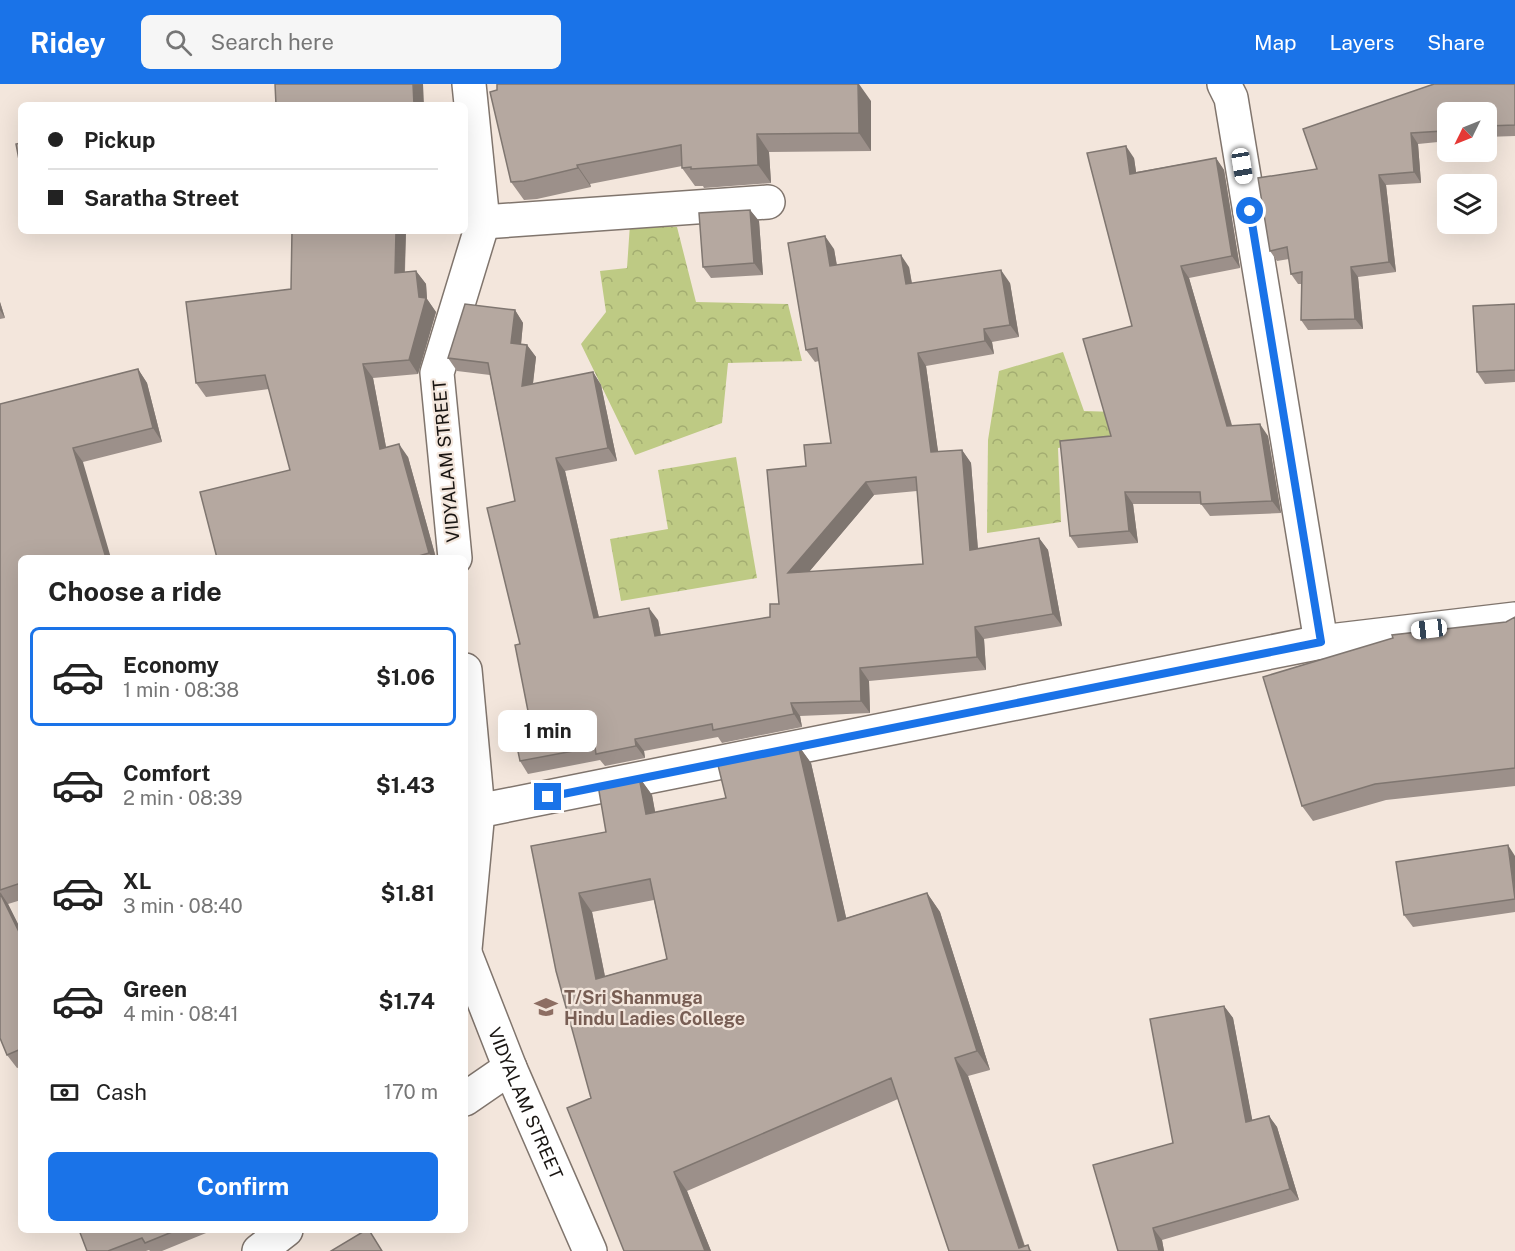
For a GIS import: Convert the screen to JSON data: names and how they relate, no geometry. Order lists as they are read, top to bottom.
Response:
{
  "streets": {
    "street": ["VIDYALAM STREET"]
  },
  "places": {
    "school or university": ["T/Sri Shanmuga Hindu Ladies College"]
  },
  "north": "bottom left",
  "page": {
    "header": "Ridey",
    "search": "Search here",
    "nav": ["Map", "Layers", "Share"],
    "banner": ["Pickup", "Saratha Street"],
    "heading": "Choose a ride",
    "list": [
      {
        "name": "Economy",
        "note": "1 min · 08:38",
        "value": "$1.06"
      },
      {
        "name": "Comfort",
        "note": "2 min · 08:39",
        "value": "$1.43"
      },
      {
        "name": "XL",
        "note": "3 min · 08:40",
        "value": "$1.81"
      },
      {
        "name": "Green",
        "note": "4 min · 08:41",
        "value": "$1.74"
      }
    ],
    "bubble": "1 min",
    "pay": ["Cash", "170 m"],
    "buttons": "Confirm"
  }
}
